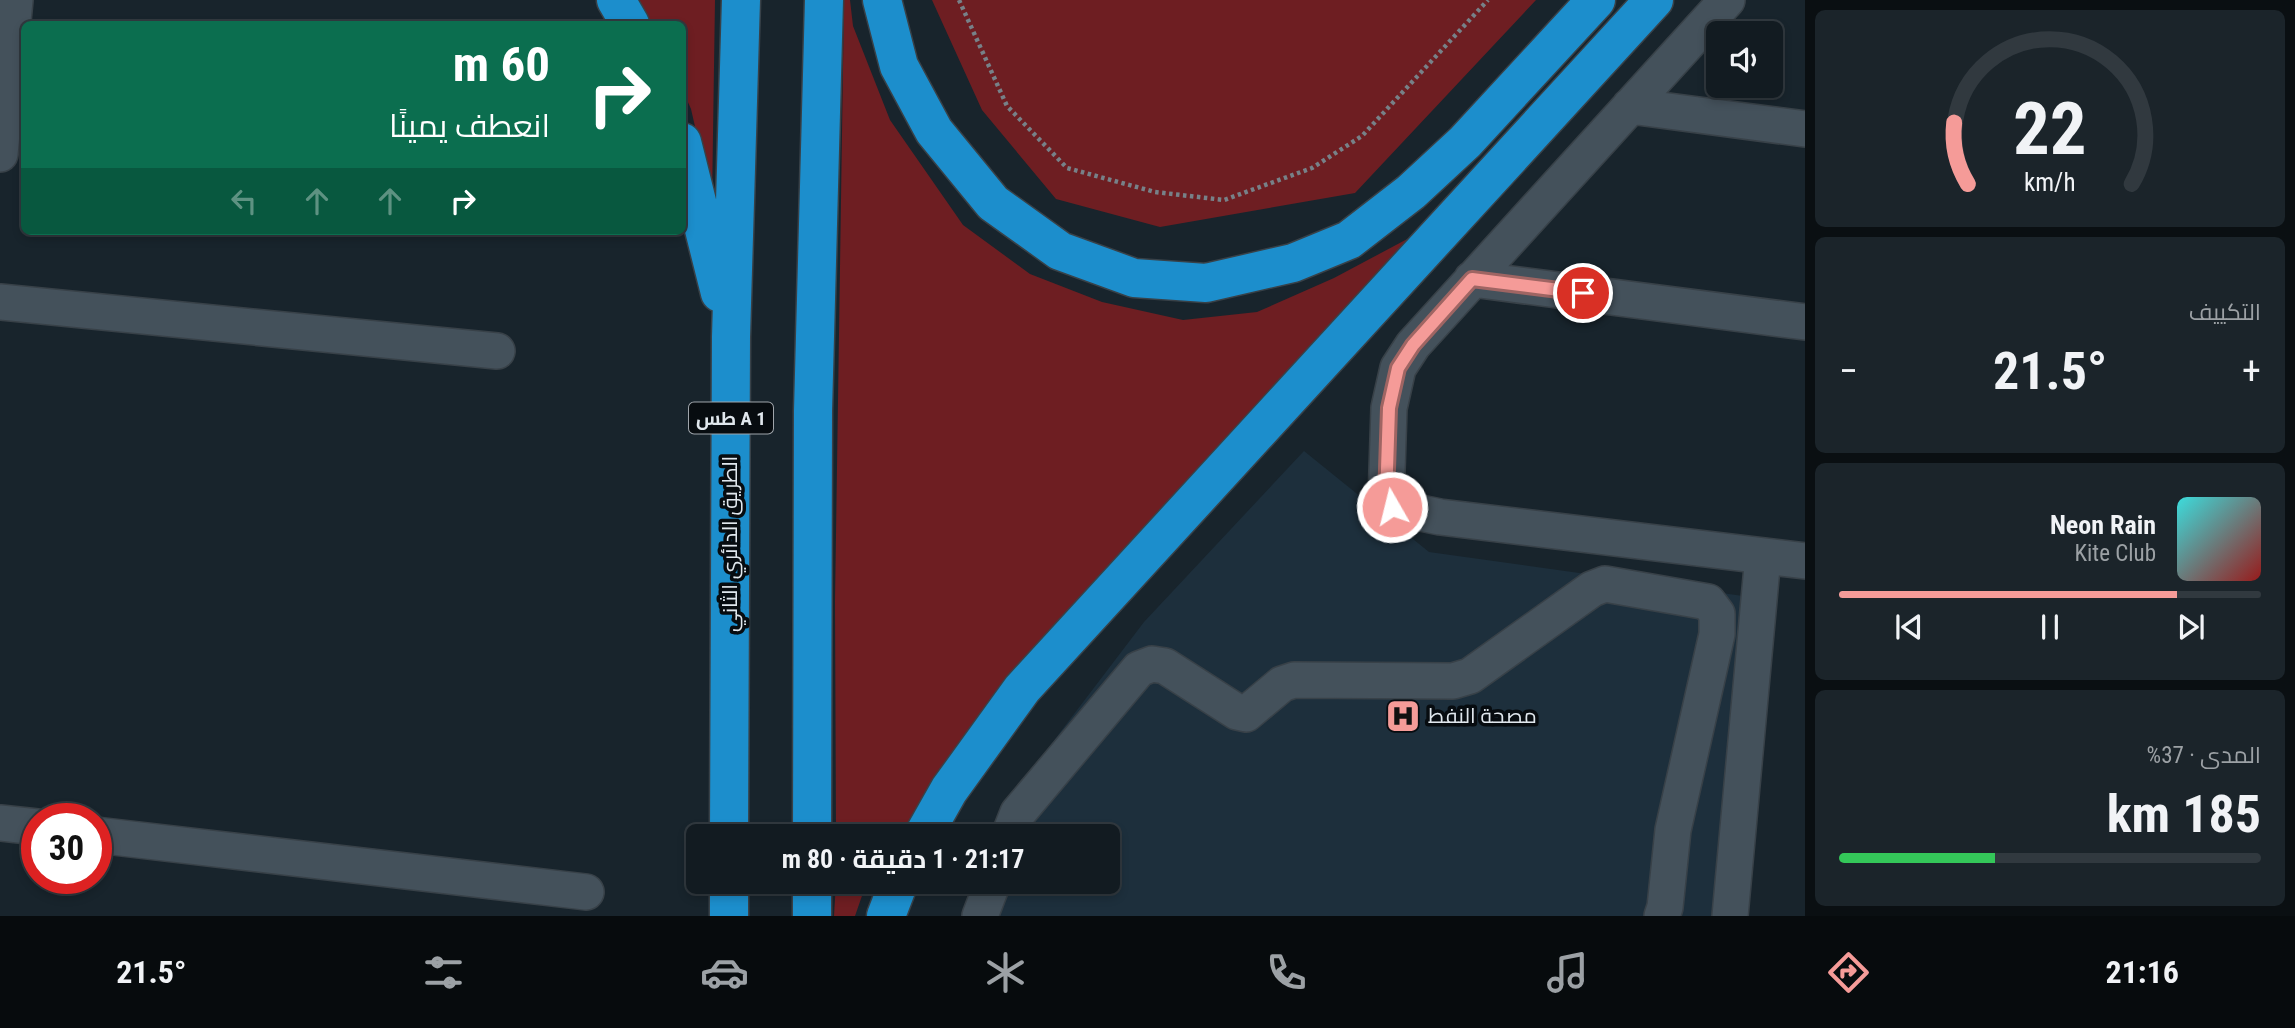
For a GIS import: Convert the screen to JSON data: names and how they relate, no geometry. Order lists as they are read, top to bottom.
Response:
{
  "streets": {
    "highway": ["طس A 1", "الطريق الدائري الثاني"]
  },
  "places": {
    "hospital": ["مصحة النفط"]
  },
  "page": {
    "turn": ["60 m", "انعطف يمينًا"],
    "tile": [
      "التكييف",
      ["المدى · 37%", "185 km"]
    ],
    "heat": ["−", "21.5°", "+"],
    "song": ["Neon Rain", "Kite Club"],
    "limit": "30",
    "trip": "21:17 · 1 دقيقة · 80 m",
    "tabs": ["21:16", "21.5°"],
    "gauge": ["22", "km/h"]
  }
}
